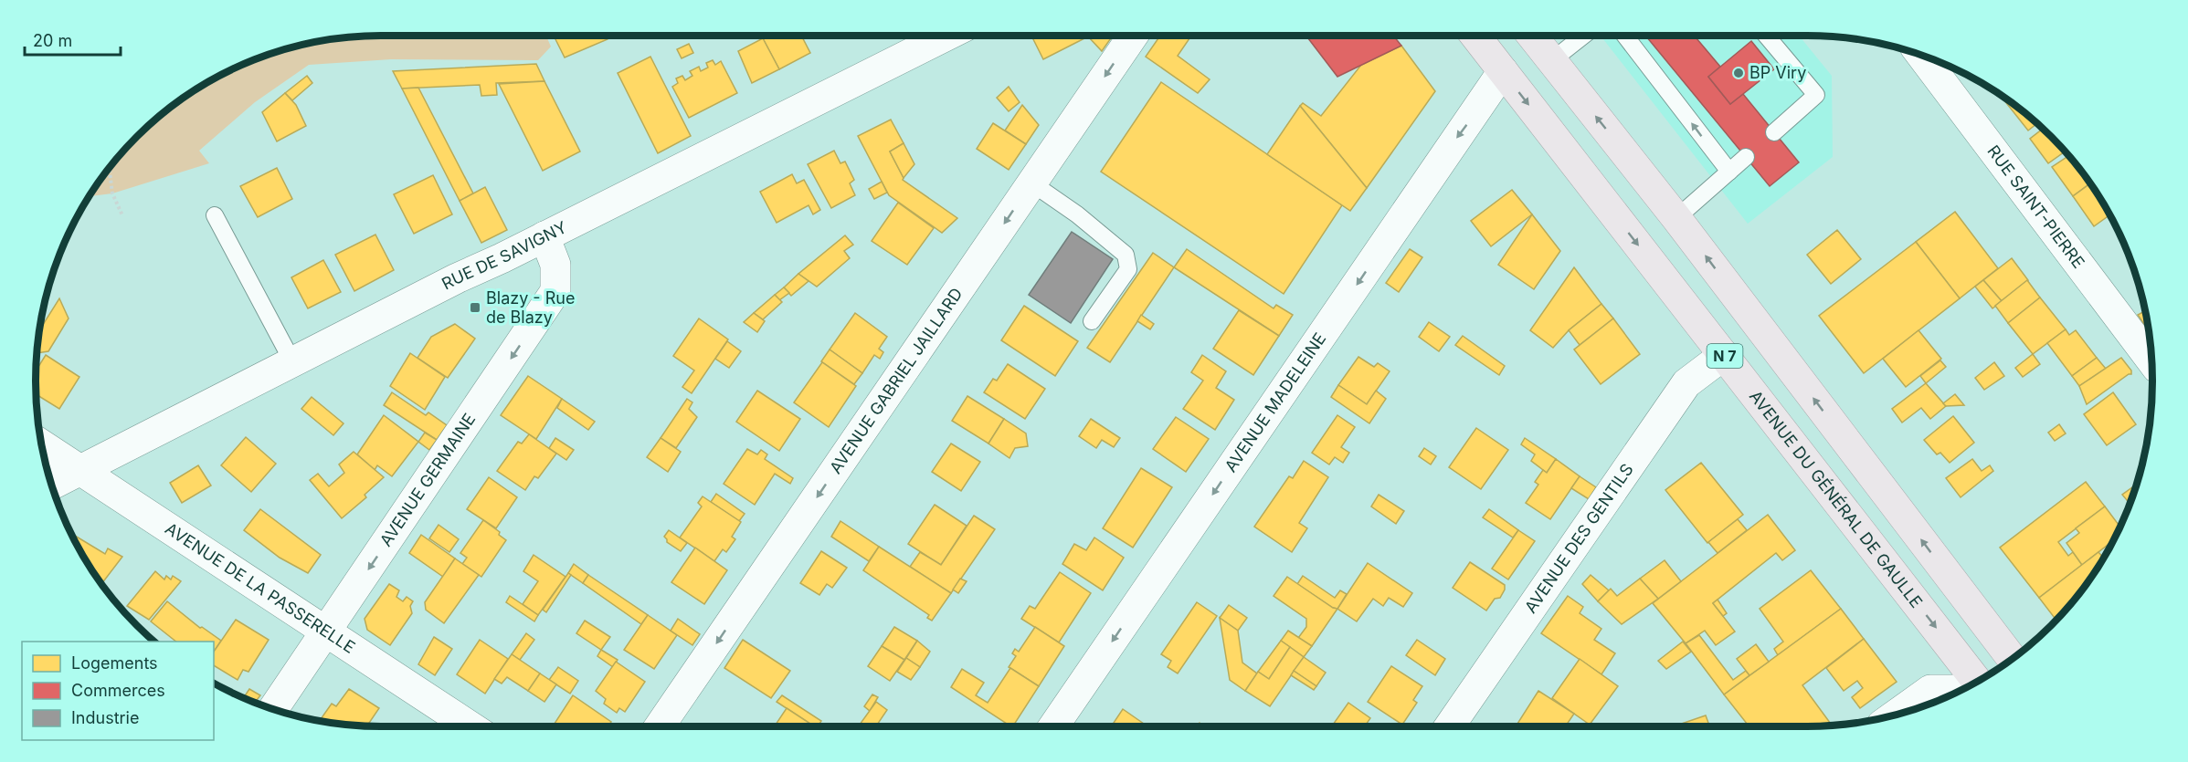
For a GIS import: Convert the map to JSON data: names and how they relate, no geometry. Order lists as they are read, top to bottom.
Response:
{
  "streets": {
    "main road": ["N 7", "AVENUE DU GÉNÉRAL DE GAULLE"],
    "street": [
      "RUE SAINT-PIERRE",
      "RUE DE SAVIGNY",
      "AVENUE GABRIEL JAILLARD",
      "AVENUE MADELEINE",
      "AVENUE GERMAINE",
      "AVENUE DES GENTILS",
      "AVENUE DE LA PASSERELLE"
    ]
  },
  "crossings": [
    ["RUE DE SAVIGNY", "AVENUE GERMAINE"],
    ["RUE DE SAVIGNY", "AVENUE DE LA PASSERELLE"],
    ["AVENUE MADELEINE", "AVENUE DU GÉNÉRAL DE GAULLE"],
    ["AVENUE GERMAINE", "AVENUE DE LA PASSERELLE"],
    ["AVENUE DU GÉNÉRAL DE GAULLE", "AVENUE DES GENTILS"]
  ],
  "one_way": ["AVENUE GABRIEL JAILLARD", "AVENUE MADELEINE", "AVENUE GERMAINE"],
  "places": {
    "other": ["BP Viry"],
    "transit": ["Blazy - Rue de Blazy"]
  },
  "legend": ["Logements", "Commerces", "Industrie"],
  "scale_bar": "20 m"
}
